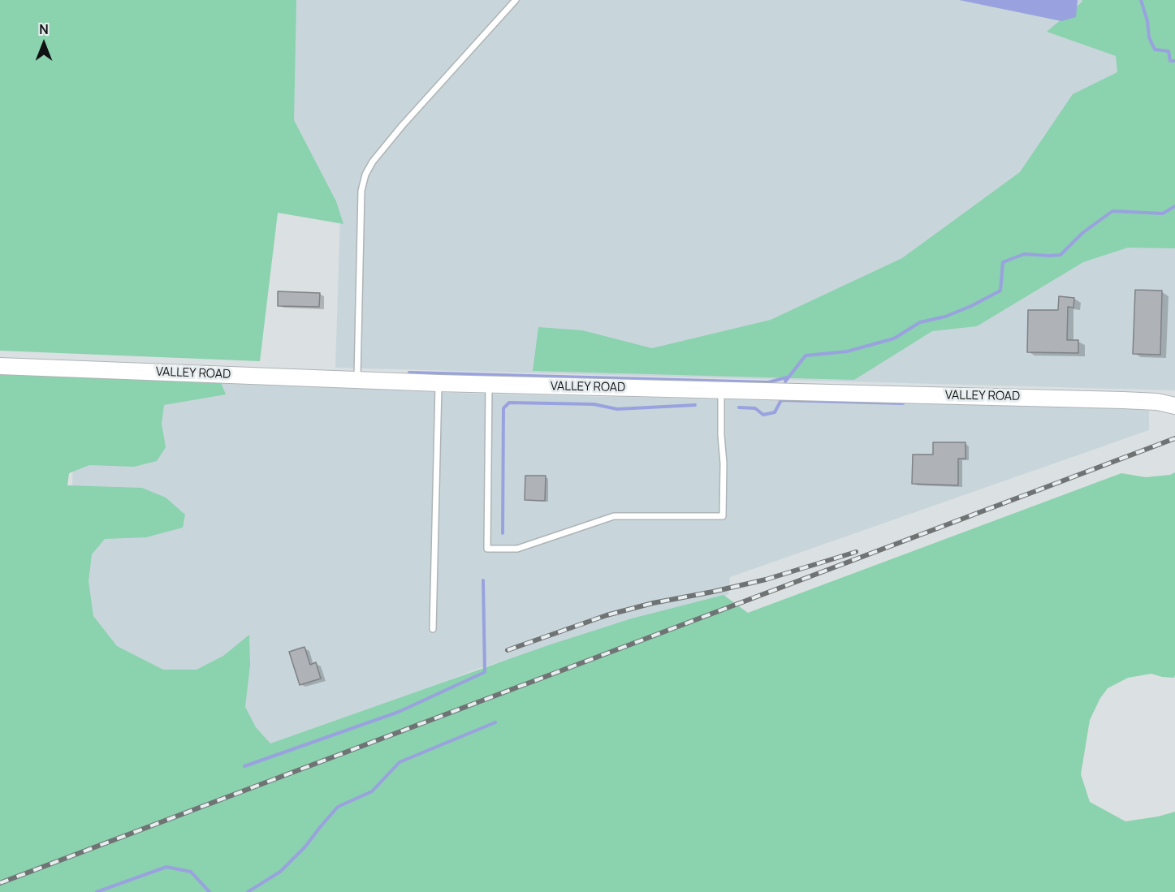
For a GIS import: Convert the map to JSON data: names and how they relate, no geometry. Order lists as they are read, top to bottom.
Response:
{
  "streets": {
    "street": ["VALLEY ROAD"]
  },
  "north": "top"
}
